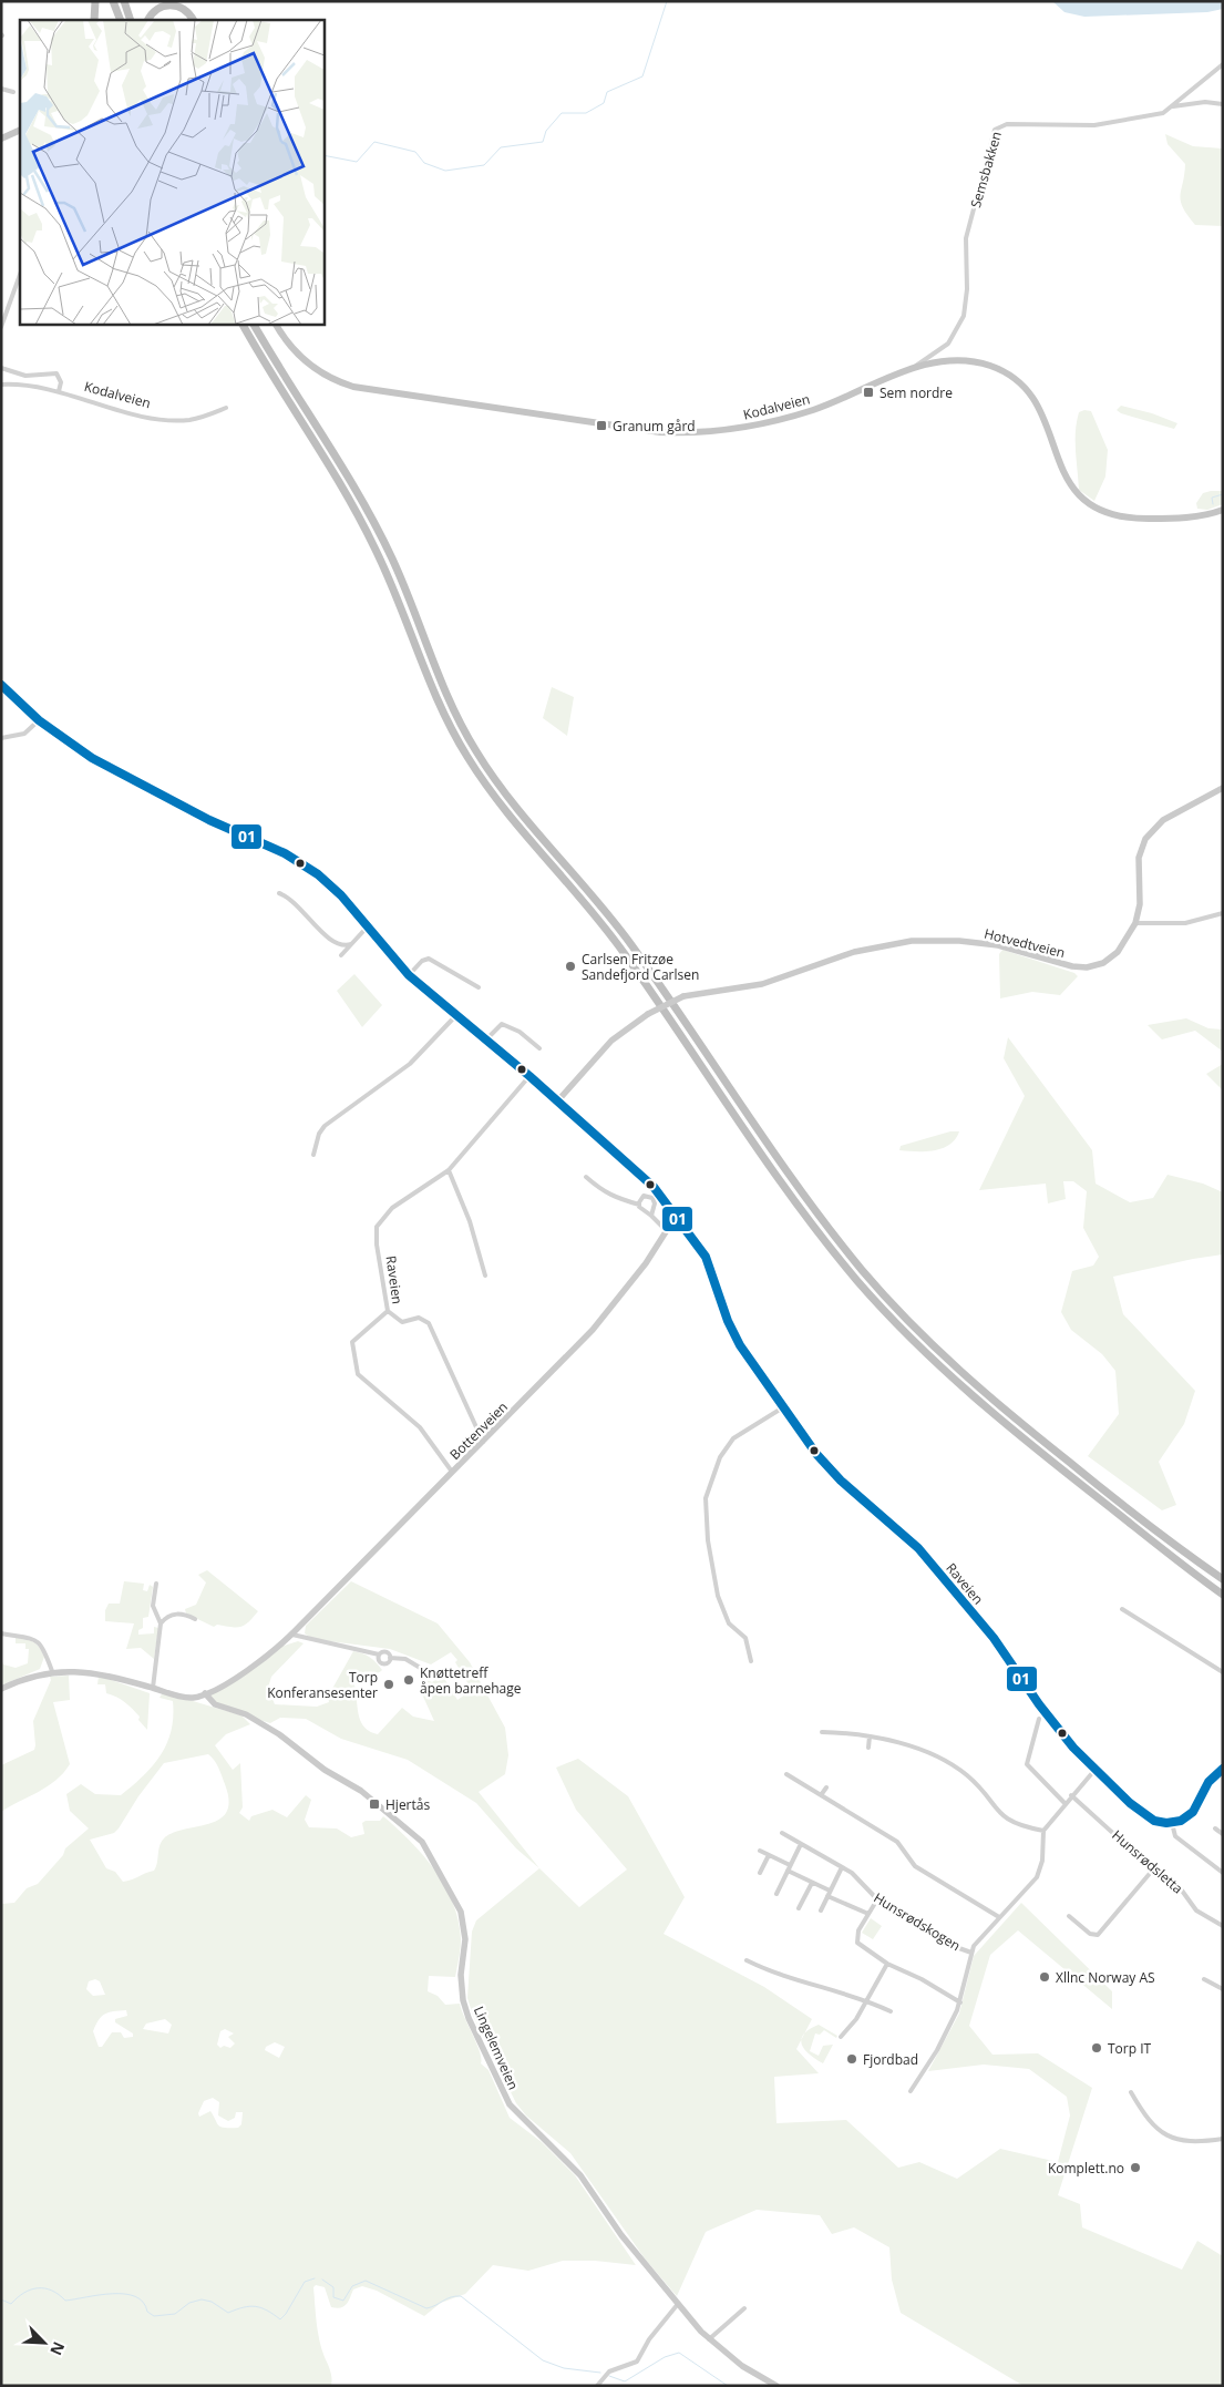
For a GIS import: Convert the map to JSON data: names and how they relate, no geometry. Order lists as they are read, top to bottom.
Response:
{
  "streets": {
    "main road": [
      "Kodalveien",
      "Hotvedtveien",
      "Raveien",
      "Bottenveien",
      "Lingelemveien"
    ],
    "street": ["Semsbakken", "Hunsrødsletta", "Hunsrødskogen"]
  },
  "crossings": [
    ["Semsbakken", "Kodalveien"],
    ["Hotvedtveien", "Raveien"],
    ["Raveien", "Bottenveien"],
    ["Bottenveien", "Lingelemveien"]
  ],
  "places": {
    "transit": ["Sem nordre", "Granum gård", "Hjertås"],
    "other": [
      "Carlsen Fritzøe Sandefjord Carlsen",
      "Knøttetreff åpen barnehage",
      "Torp Konferansesenter",
      "Xllnc Norway AS",
      "Torp IT",
      "Fjordbad",
      "Komplett.no"
    ]
  },
  "lines": ["transit line 01"],
  "north": "bottom right"
}
